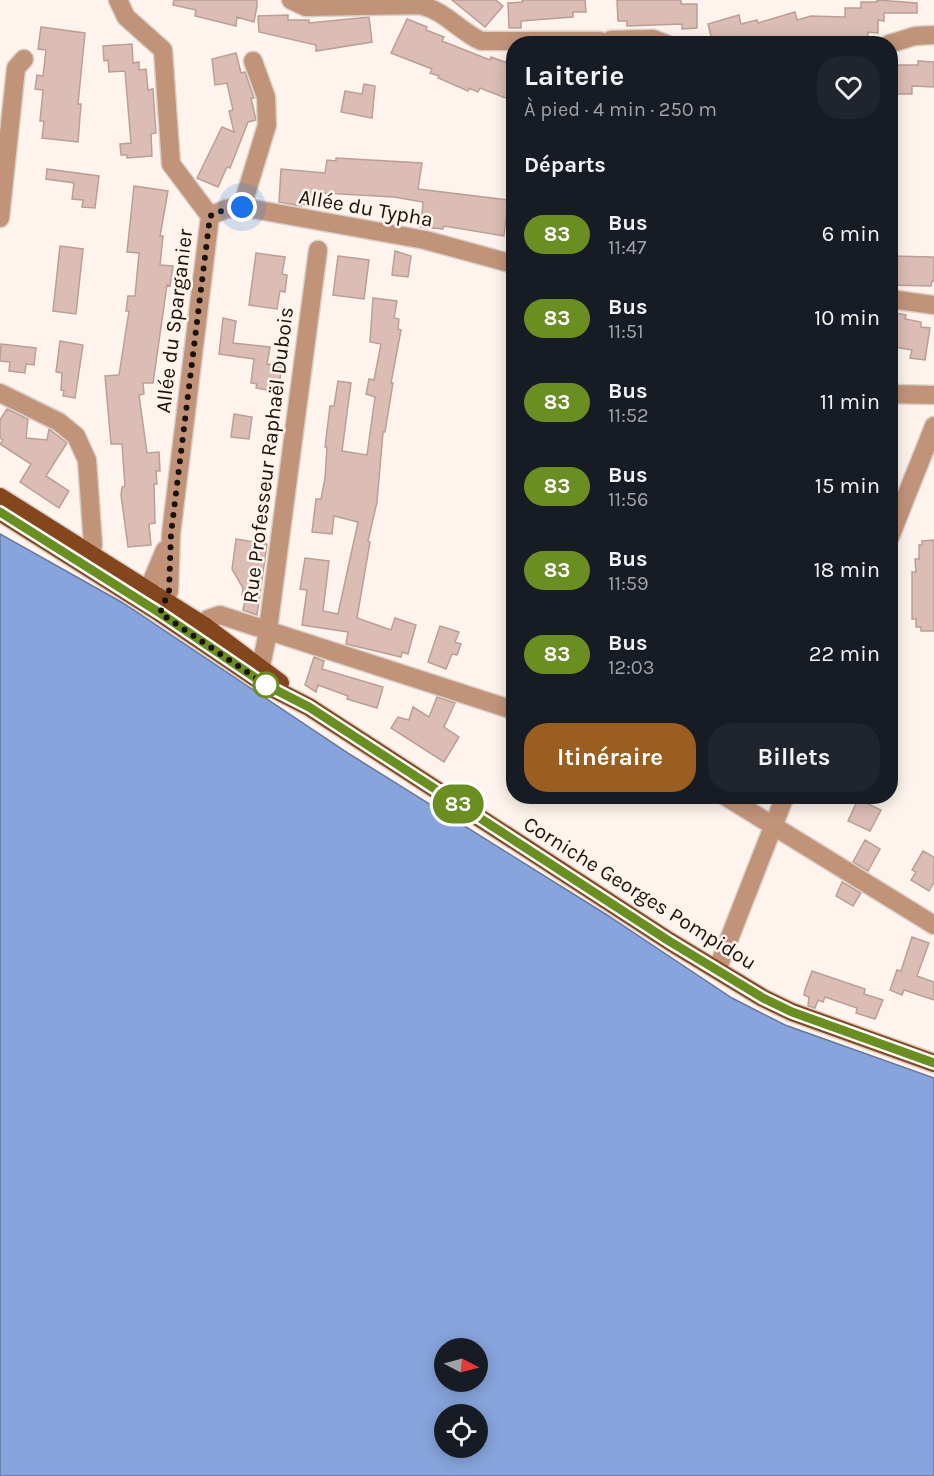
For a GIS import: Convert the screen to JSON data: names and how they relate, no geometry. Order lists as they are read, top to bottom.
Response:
{
  "streets": {
    "main road": ["Corniche Georges Pompidou"],
    "street": ["Allée du Typha", "Allée du Sparganier", "Rue Professeur Raphaël Dubois"]
  },
  "crossings": [
    ["Allée du Typha", "Allée du Sparganier"],
    ["Allée du Sparganier", "Corniche Georges Pompidou"],
    ["Rue Professeur Raphaël Dubois", "Corniche Georges Pompidou"]
  ],
  "lines": ["bus line 83"],
  "north": "right",
  "page": {
    "on_map": "83",
    "heading": [
      ["Laiterie", "À pied · 4 min · 250 m"],
      "Départs"
    ],
    "list": [
      {
        "mark": "83",
        "name": "Bus",
        "note": "11:47",
        "value": "6 min"
      },
      {
        "mark": "83",
        "name": "Bus",
        "note": "11:51",
        "value": "10 min"
      },
      {
        "mark": "83",
        "name": "Bus",
        "note": "11:52",
        "value": "11 min"
      },
      {
        "mark": "83",
        "name": "Bus",
        "note": "11:56",
        "value": "15 min"
      },
      {
        "mark": "83",
        "name": "Bus",
        "note": "11:59",
        "value": "18 min"
      },
      {
        "mark": "83",
        "name": "Bus",
        "note": "12:03",
        "value": "22 min"
      }
    ],
    "buttons": ["Itinéraire", "Billets"]
  }
}
